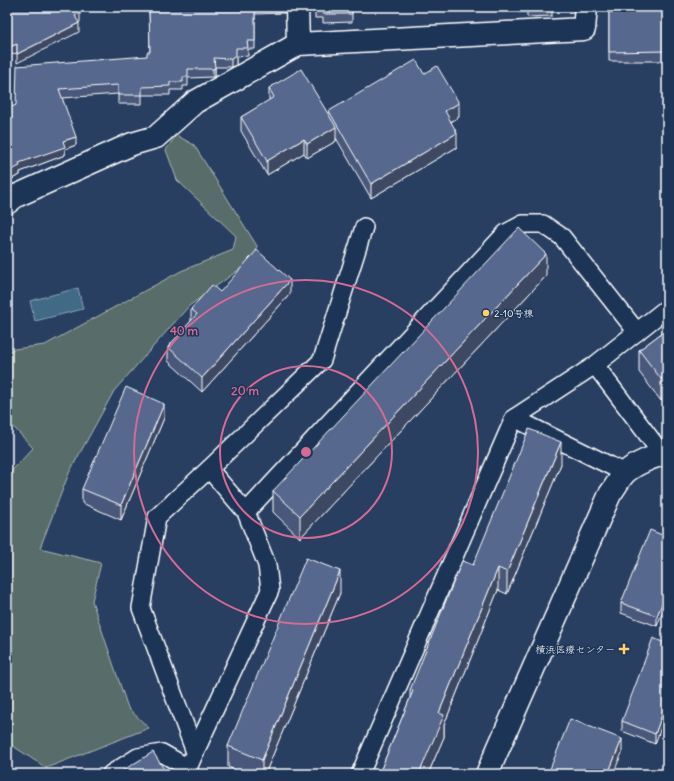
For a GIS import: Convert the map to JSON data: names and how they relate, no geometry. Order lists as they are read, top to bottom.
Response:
{
  "places": {
    "other": ["2-10号棟"],
    "health": ["横浜医療センター"]
  },
  "rings": ["40 m", "20 m"]
}
